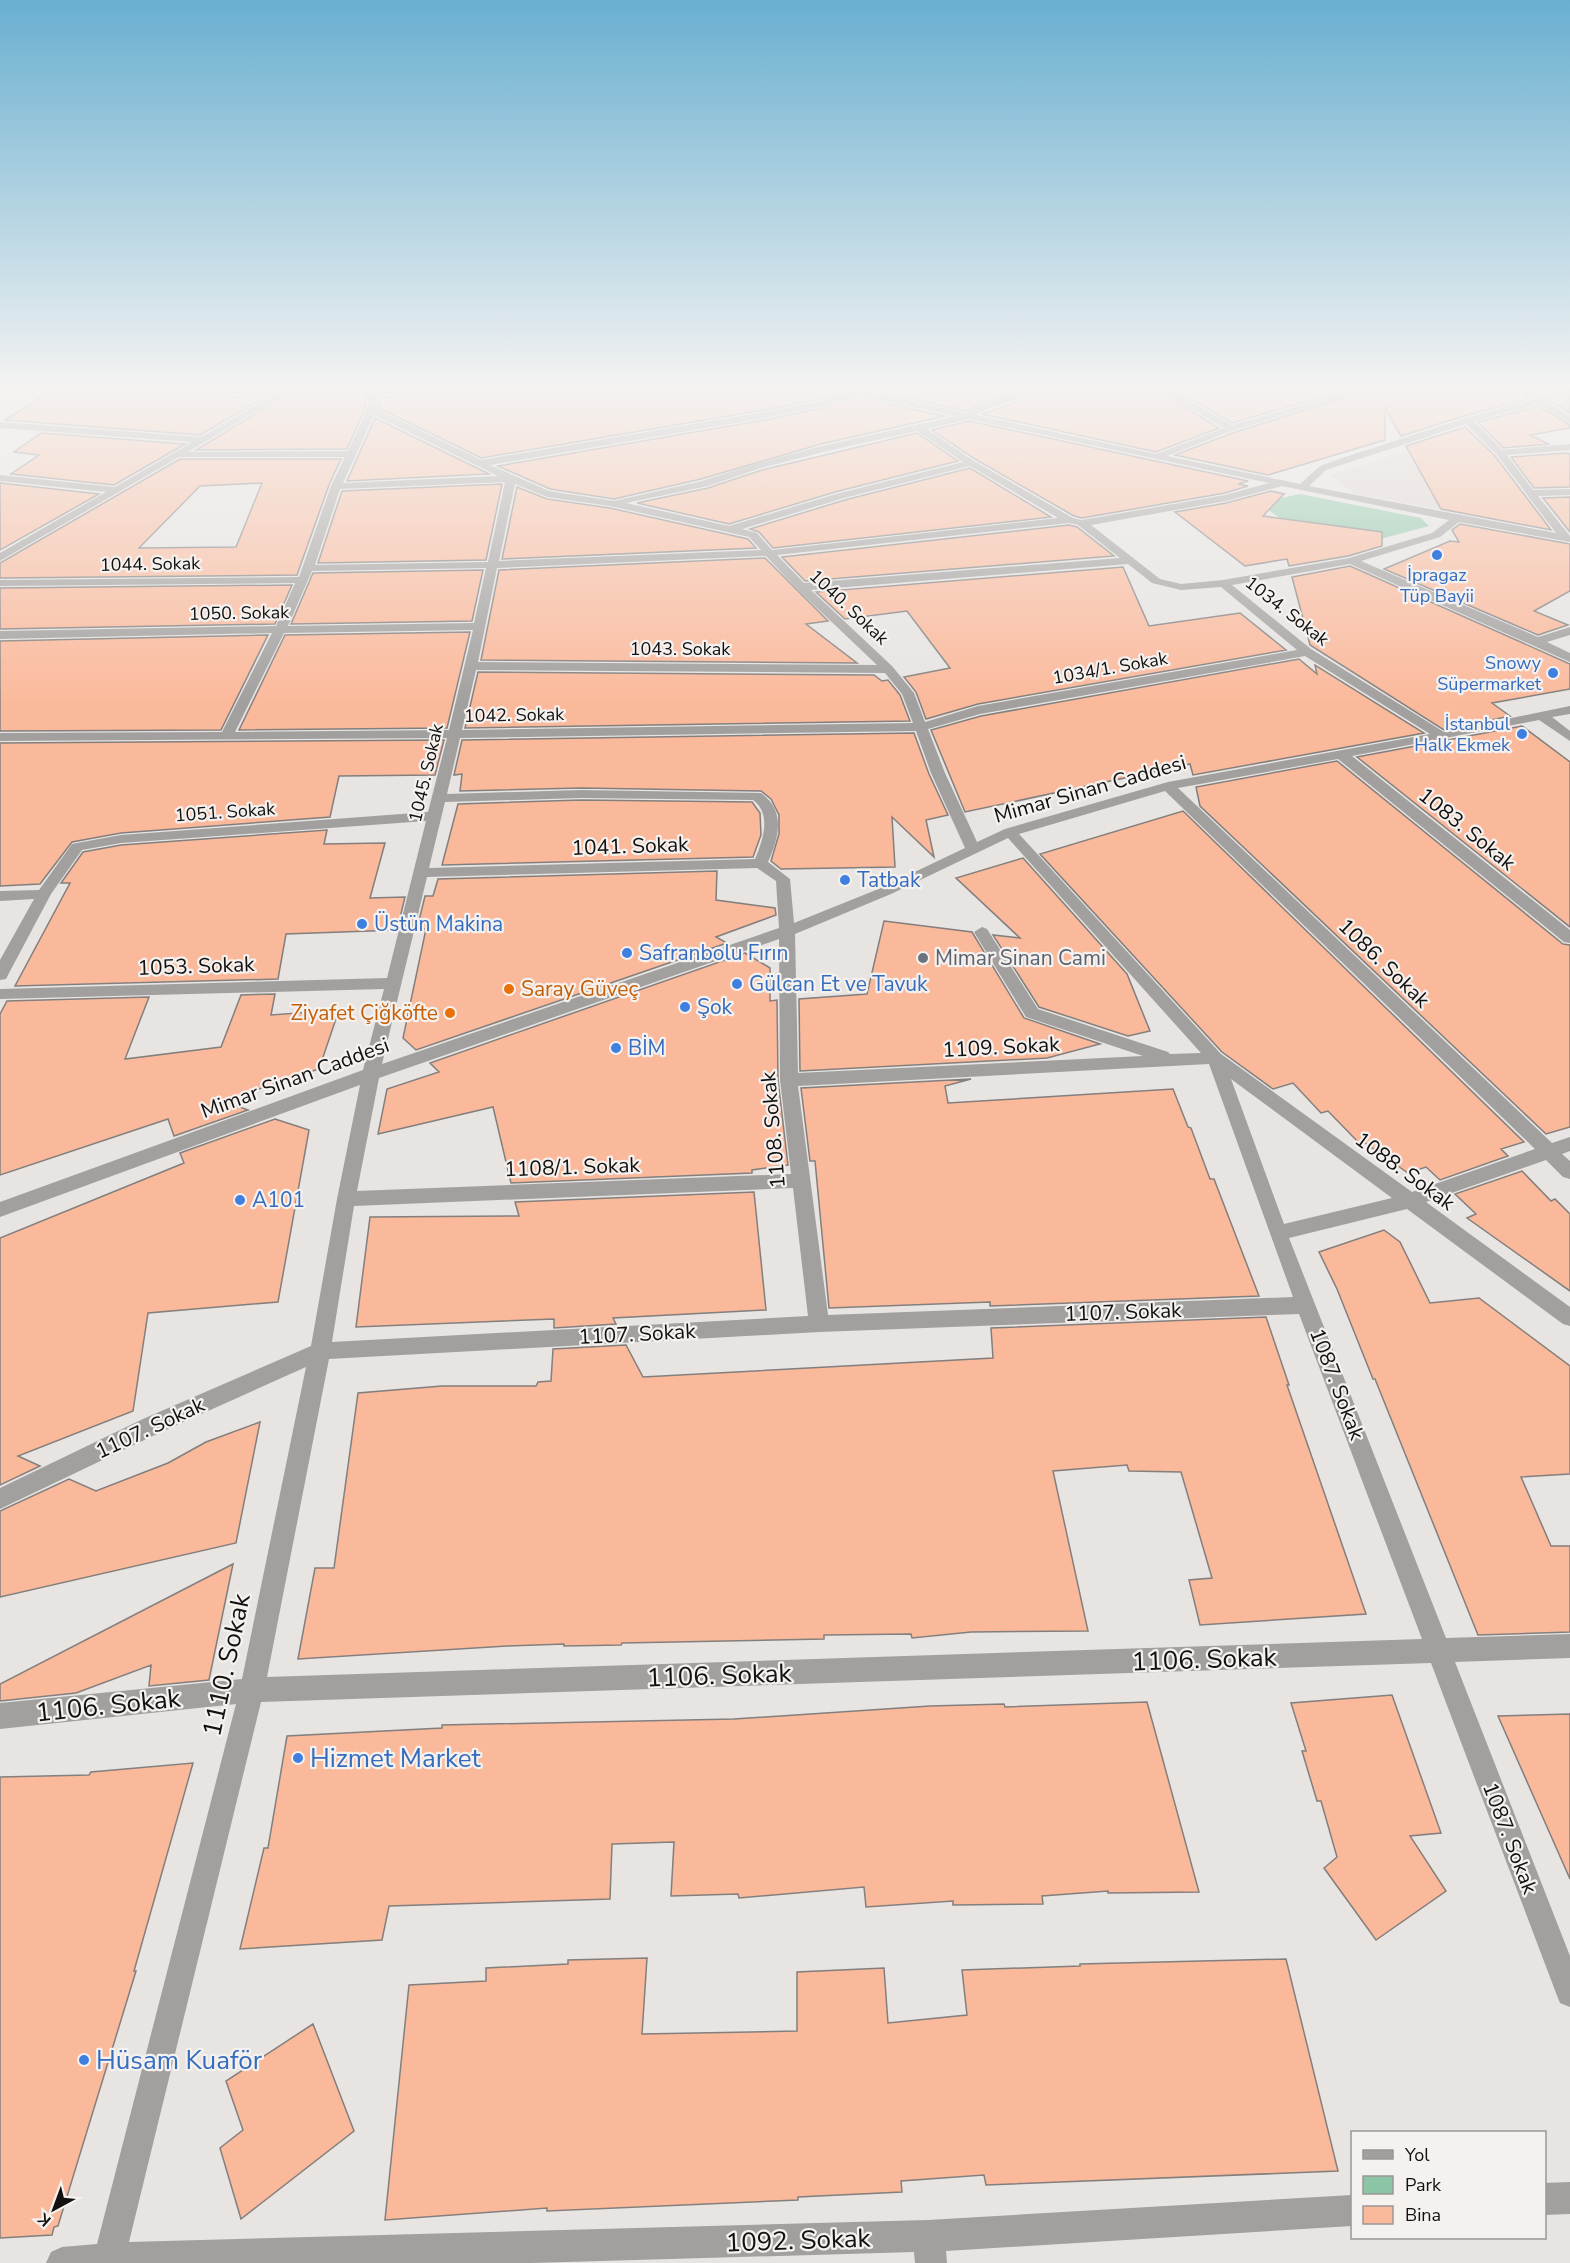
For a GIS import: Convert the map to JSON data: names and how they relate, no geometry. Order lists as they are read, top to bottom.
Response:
{
  "streets": {
    "street": [
      "1044. Sokak",
      "1040. Sokak",
      "1034. Sokak",
      "1050. Sokak",
      "1043. Sokak",
      "1034/1. Sokak",
      "1042. Sokak",
      "1045. Sokak",
      "Mimar Sinan Caddesi",
      "1051. Sokak",
      "1083. Sokak",
      "1041. Sokak",
      "1086. Sokak",
      "1053. Sokak",
      "1109. Sokak",
      "1108. Sokak",
      "1108/1. Sokak",
      "1088. Sokak",
      "1107. Sokak",
      "1087. Sokak",
      "1106. Sokak",
      "1110. Sokak",
      "1092. Sokak"
    ]
  },
  "crossings": [
    ["1040. Sokak", "1043. Sokak"],
    ["1040. Sokak", "1034/1. Sokak"],
    ["1040. Sokak", "1042. Sokak"],
    ["1040. Sokak", "Mimar Sinan Caddesi"],
    ["1034. Sokak", "1034/1. Sokak"],
    ["1034. Sokak", "Mimar Sinan Caddesi"],
    ["1050. Sokak", "1045. Sokak"],
    ["1043. Sokak", "1045. Sokak"],
    ["1034/1. Sokak", "1042. Sokak"],
    ["1042. Sokak", "1045. Sokak"],
    ["1045. Sokak", "Mimar Sinan Caddesi"],
    ["1045. Sokak", "1051. Sokak"],
    ["1045. Sokak", "1041. Sokak"],
    ["1045. Sokak", "1053. Sokak"],
    ["1045. Sokak", "1110. Sokak"],
    ["Mimar Sinan Caddesi", "1083. Sokak"],
    ["Mimar Sinan Caddesi", "1086. Sokak"],
    ["Mimar Sinan Caddesi", "1108. Sokak"],
    ["Mimar Sinan Caddesi", "1087. Sokak"],
    ["Mimar Sinan Caddesi", "1110. Sokak"],
    ["1109. Sokak", "1108. Sokak"],
    ["1109. Sokak", "1088. Sokak"],
    ["1109. Sokak", "1087. Sokak"],
    ["1108. Sokak", "1108/1. Sokak"],
    ["1108. Sokak", "1107. Sokak"],
    ["1108/1. Sokak", "1110. Sokak"],
    ["1088. Sokak", "1087. Sokak"],
    ["1107. Sokak", "1087. Sokak"],
    ["1107. Sokak", "1110. Sokak"],
    ["1087. Sokak", "1106. Sokak"],
    ["1106. Sokak", "1110. Sokak"],
    ["1110. Sokak", "1092. Sokak"]
  ],
  "places": [
    "İpragaz Tüp Bayii",
    "Snowy Süpermarket",
    "İstanbul Halk Ekmek",
    "Tatbak",
    "Üstün Makina",
    "Safranbolu Fırın",
    "Mimar Sinan Cami",
    "Gülcan Et ve Tavuk",
    "Saray Güveç",
    "Şok",
    "Ziyafet Çiğköfte",
    "BİM",
    "A101",
    "Hizmet Market",
    "Hüsam Kuaför"
  ],
  "legend": ["Yol", "Park", "Bina"],
  "north": "bottom left"
}
